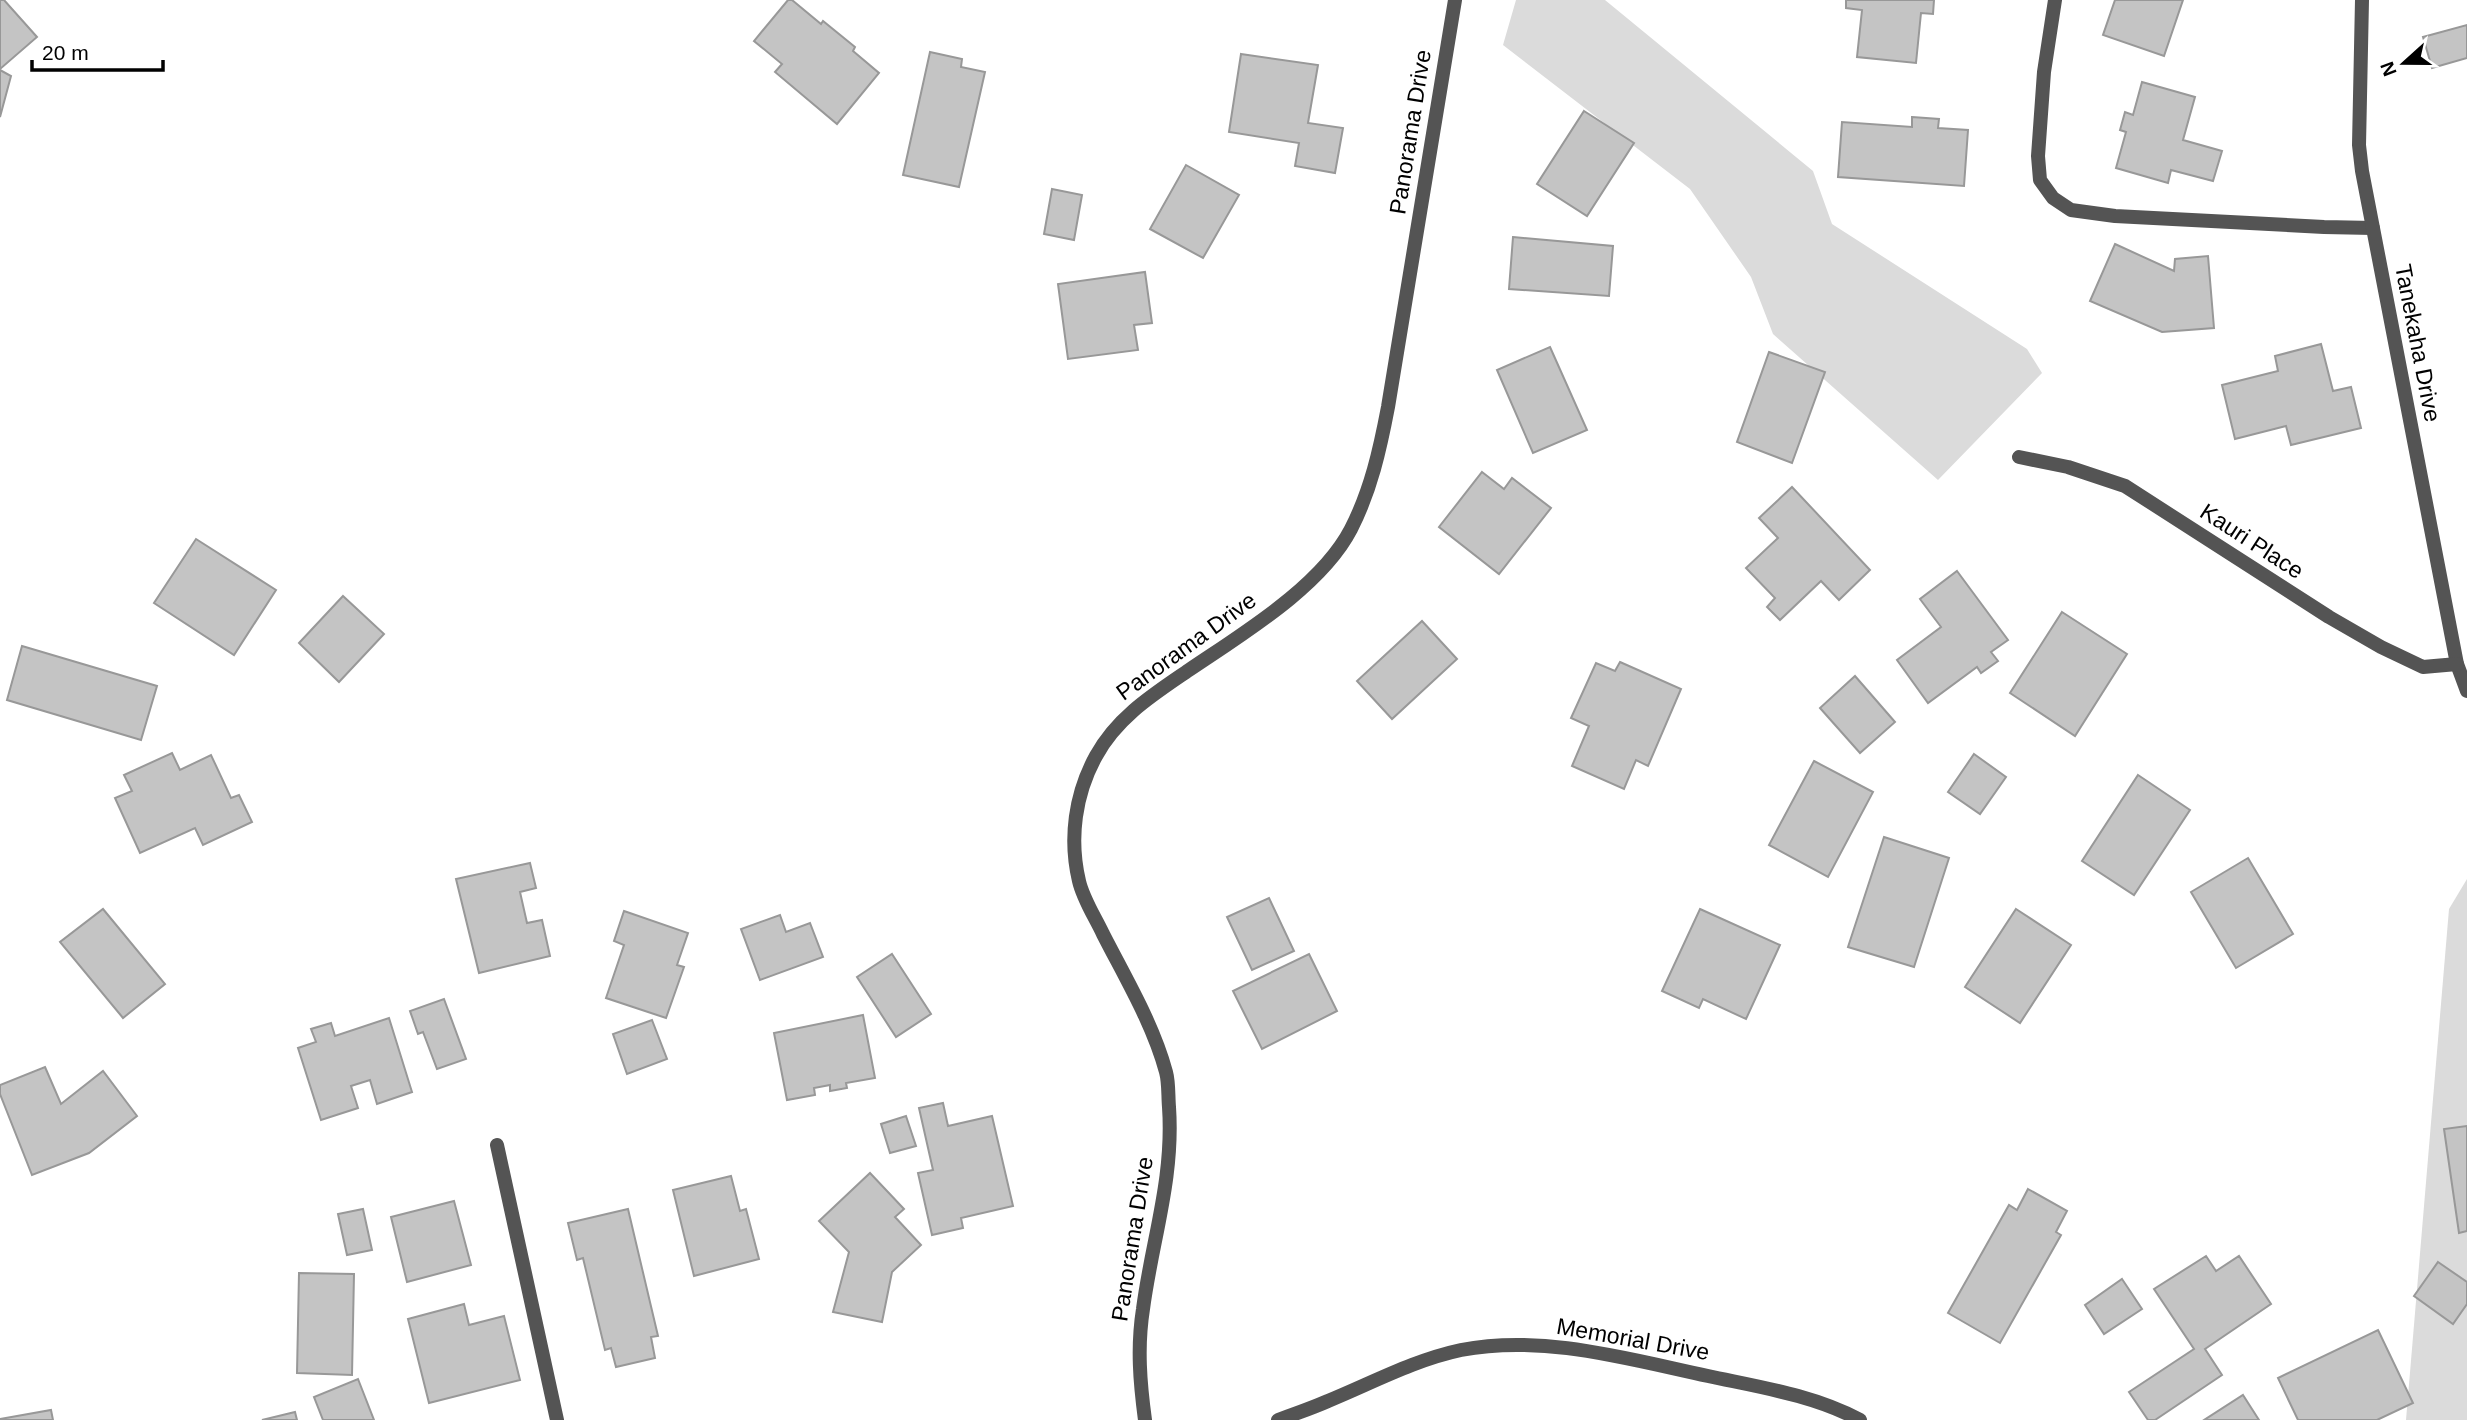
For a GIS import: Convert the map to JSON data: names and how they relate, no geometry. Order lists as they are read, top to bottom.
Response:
{
  "streets": {
    "street": [
      "Panorama Drive",
      "Tanekaha Drive",
      "Kauri Place",
      "Memorial Drive"
    ]
  },
  "crossings": [
    ["Tanekaha Drive", "Kauri Place"]
  ],
  "scale_bar": "20 m",
  "north": "left"
}
